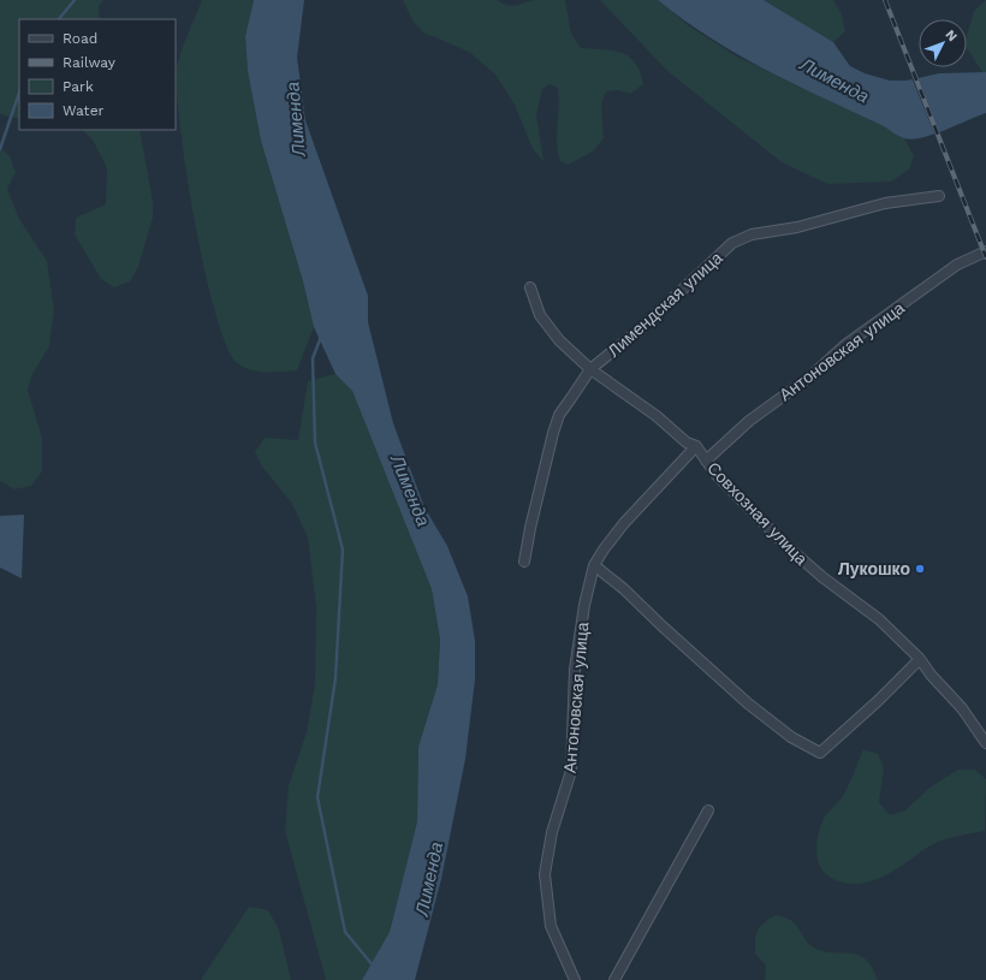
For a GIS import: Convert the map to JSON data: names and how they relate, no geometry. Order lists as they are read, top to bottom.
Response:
{
  "streets": {
    "street": ["Лимендская улица", "Антоновская улица", "Совхозная улица"]
  },
  "crossings": [
    ["Лимендская улица", "Совхозная улица"],
    ["Антоновская улица", "Совхозная улица"]
  ],
  "water": ["Лименда"],
  "places": ["Лукошко"],
  "legend": [
    "Road",
    "Railway",
    "Park",
    "Water"
  ],
  "north": "top right"
}
